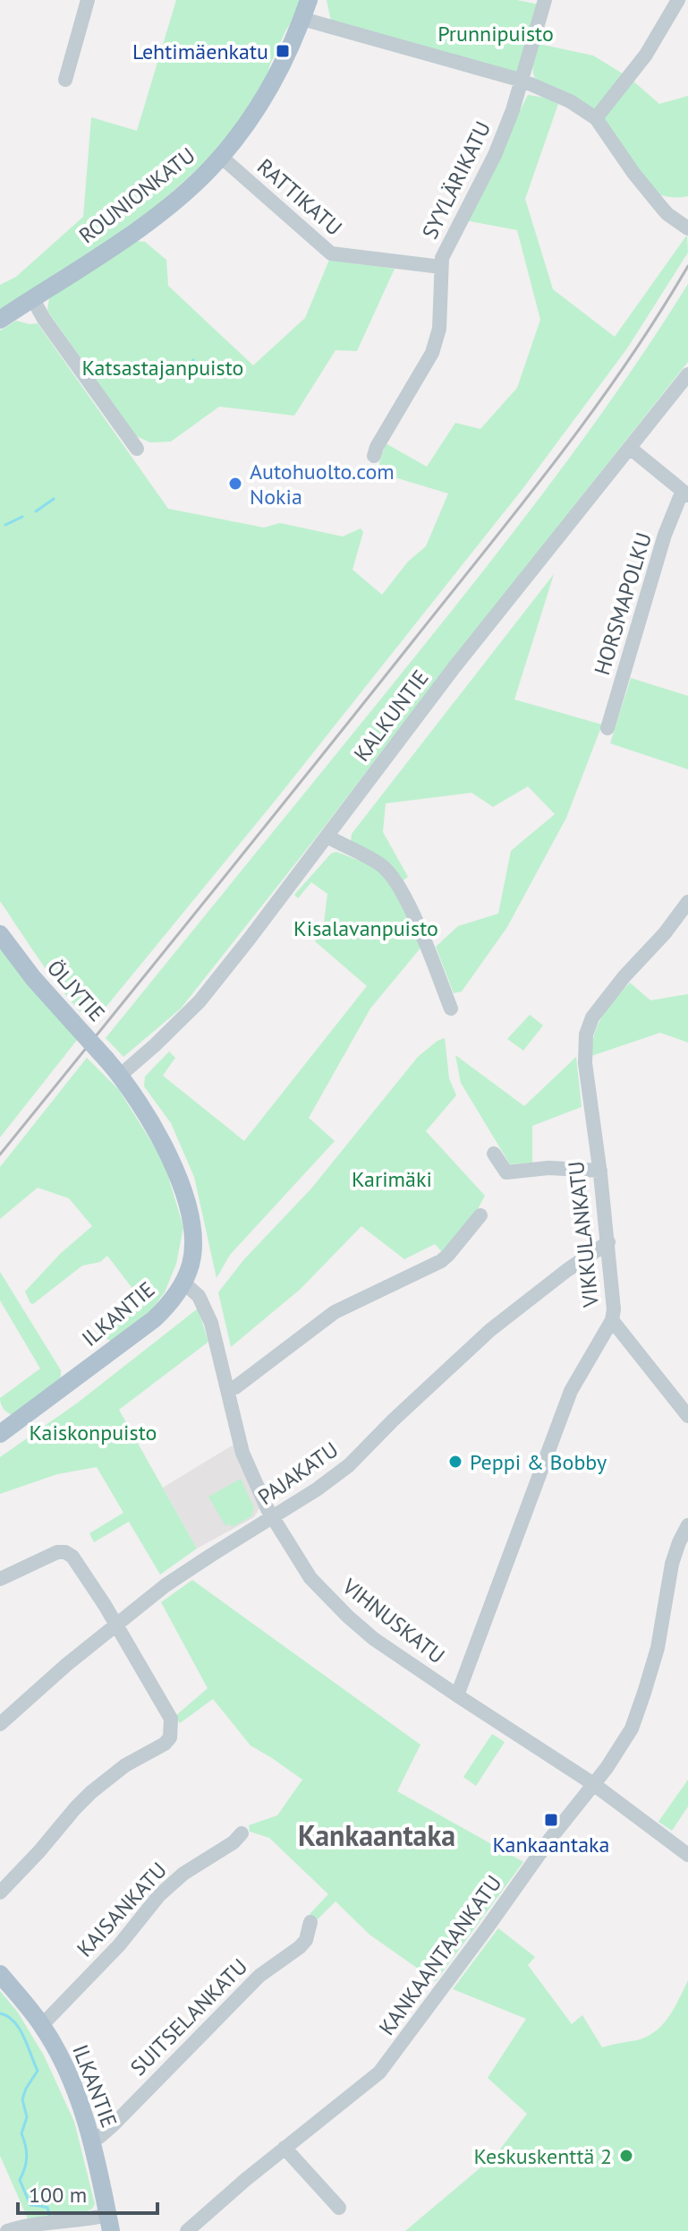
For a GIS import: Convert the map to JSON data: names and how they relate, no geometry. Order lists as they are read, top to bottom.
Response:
{
  "streets": {
    "main road": ["ROUNIONKATU", "ÖLJYTIE", "ILKANTIE"],
    "street": [
      "SYYLÄRIKATU",
      "RATTIKATU",
      "HORSMAPOLKU",
      "KALKUNTIE",
      "VIKKULANKATU",
      "PAJAKATU",
      "VIHNUSKATU",
      "KAISANKATU",
      "KANKAANTAANKATU",
      "SUITSELANKATU"
    ]
  },
  "crossings": [
    ["SYYLÄRIKATU", "RATTIKATU"],
    ["ROUNIONKATU", "RATTIKATU"],
    ["KALKUNTIE", "ÖLJYTIE"],
    ["KALKUNTIE", "ILKANTIE"],
    ["ÖLJYTIE", "ILKANTIE"],
    ["VIKKULANKATU", "PAJAKATU"],
    ["VIKKULANKATU", "VIHNUSKATU"],
    ["ILKANTIE", "VIHNUSKATU"],
    ["ILKANTIE", "KAISANKATU"],
    ["ILKANTIE", "SUITSELANKATU"],
    ["PAJAKATU", "VIHNUSKATU"],
    ["VIHNUSKATU", "KANKAANTAANKATU"]
  ],
  "districts": ["Kankaantaka"],
  "parks": [
    "Prunnipuisto",
    "Katsastajanpuisto",
    "Kisalavanpuisto",
    "Karimäki",
    "Kaiskonpuisto"
  ],
  "places": {
    "transit": ["Lehtimäenkatu", "Kankaantaka"],
    "other": ["Autohuolto.com Nokia", "Peppi & Bobby", "Keskuskenttä 2"]
  },
  "scale_bar": "100 m"
}
